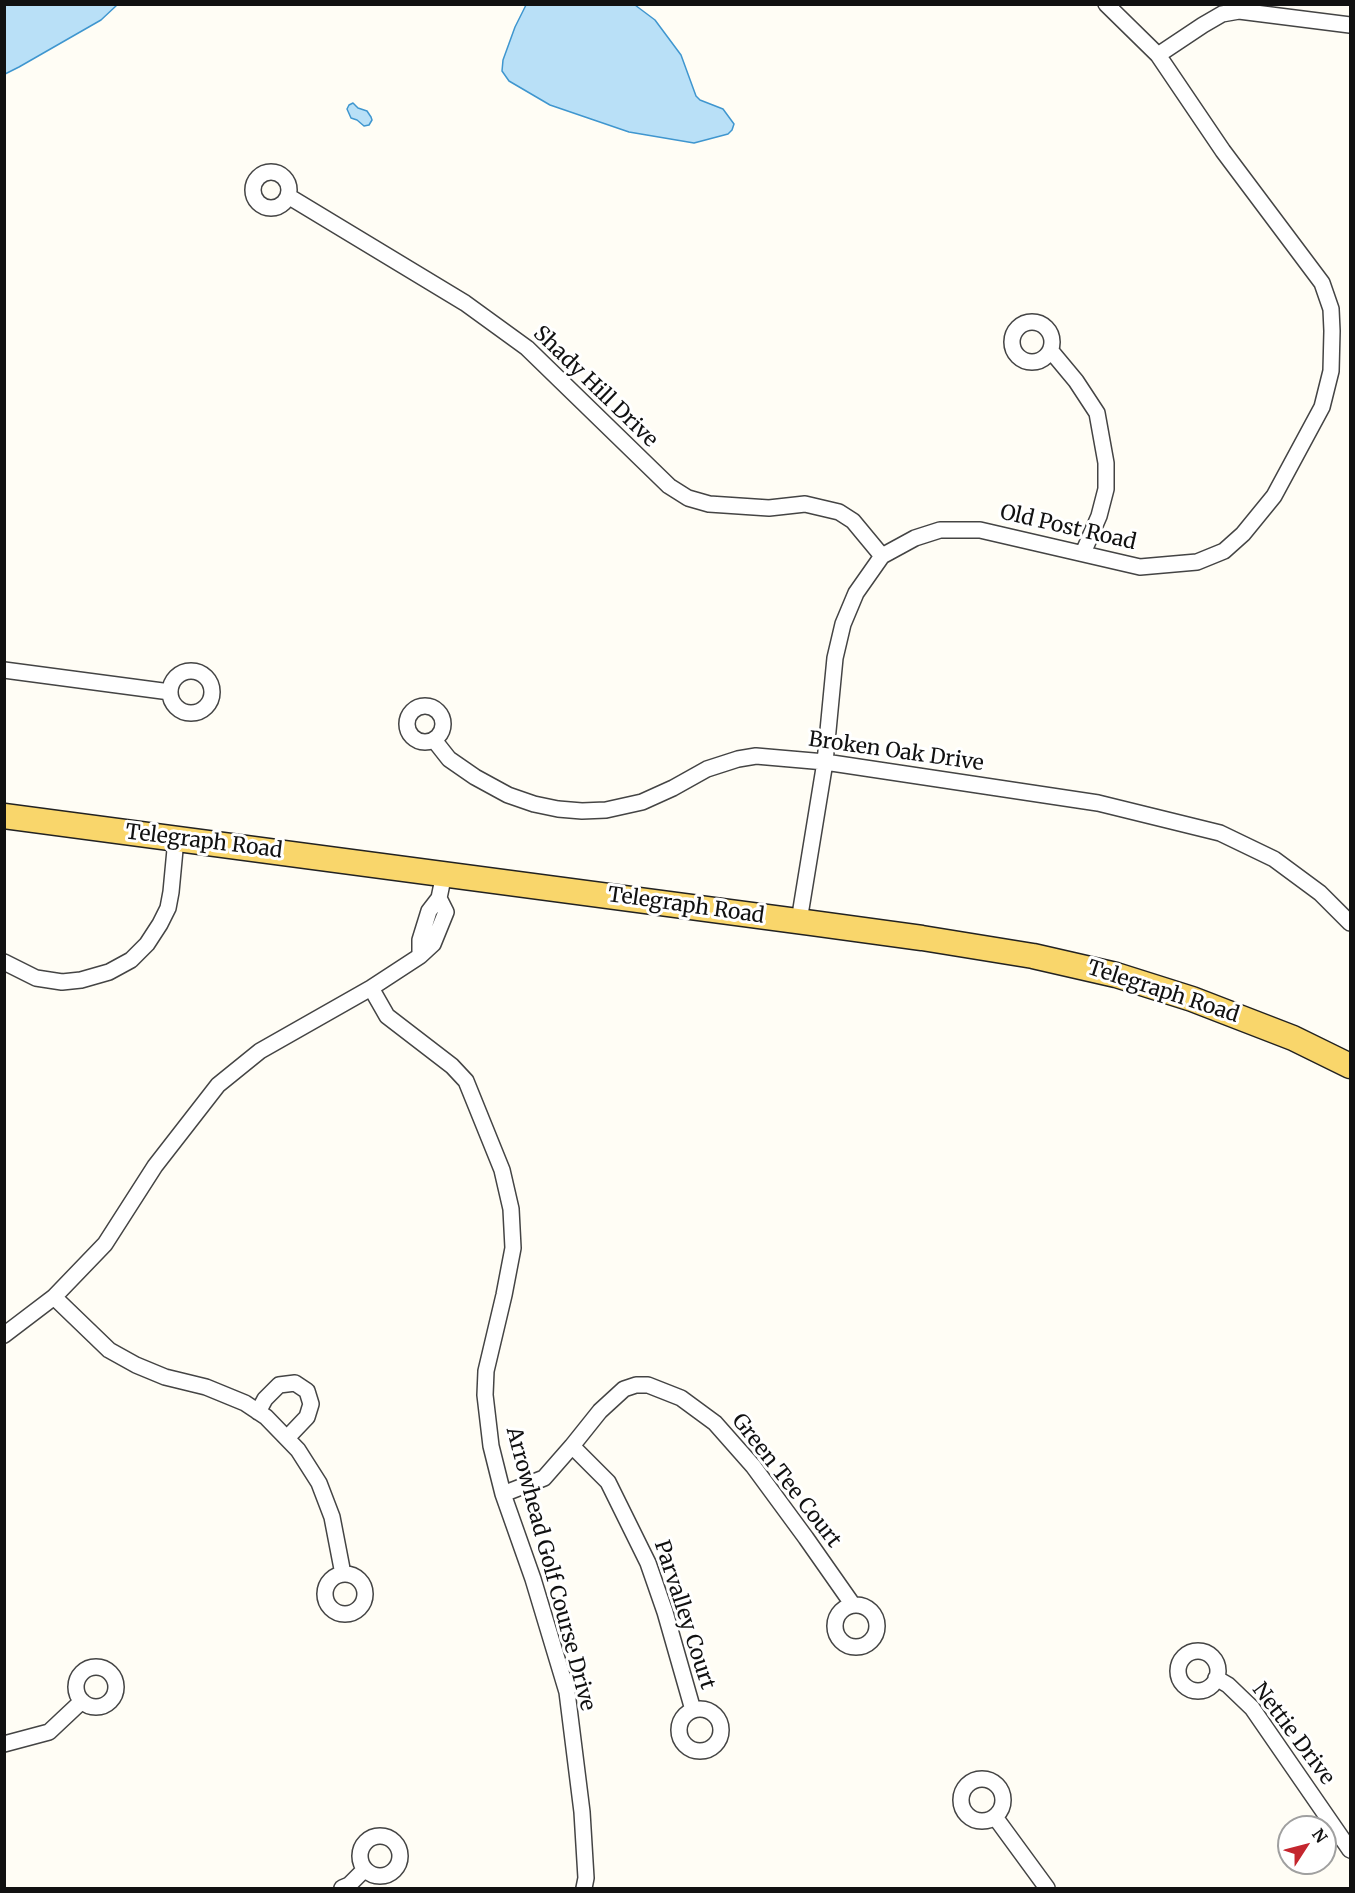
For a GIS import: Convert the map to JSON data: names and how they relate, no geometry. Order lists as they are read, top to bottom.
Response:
{
  "streets": {
    "main road": ["Telegraph Road"],
    "street": [
      "Shady Hill Drive",
      "Old Post Road",
      "Broken Oak Drive",
      "Green Tee Court",
      "Arrowhead Golf Course Drive",
      "Parvalley Court",
      "Nettie Drive"
    ]
  },
  "crossings": [
    ["Shady Hill Drive", "Old Post Road"],
    ["Old Post Road", "Broken Oak Drive"],
    ["Old Post Road", "Telegraph Road"],
    ["Green Tee Court", "Arrowhead Golf Course Drive"],
    ["Green Tee Court", "Parvalley Court"]
  ],
  "north": "top right"
}
